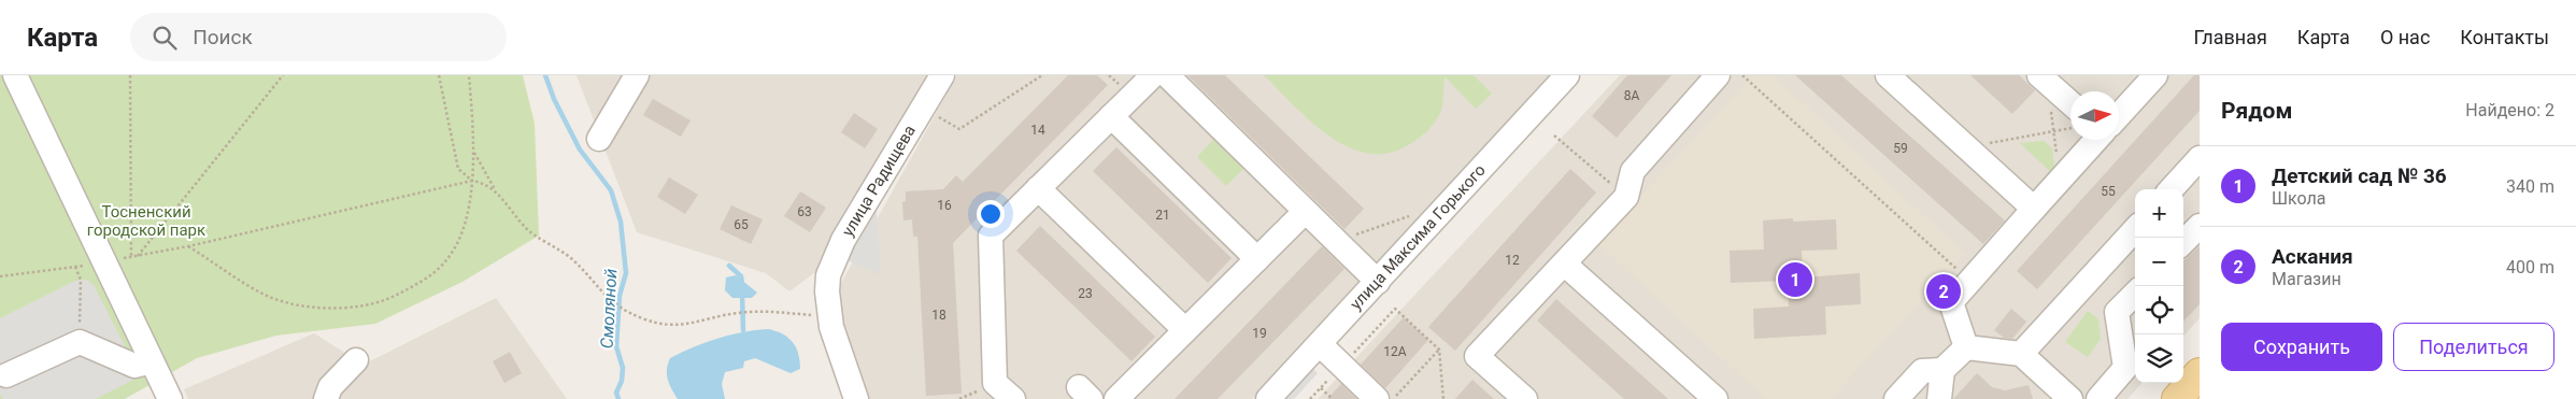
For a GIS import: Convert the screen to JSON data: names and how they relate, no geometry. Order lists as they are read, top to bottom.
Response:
{
  "streets": {
    "street": ["улица Радищева", "улица Максима Горького"]
  },
  "water": ["Смоляной"],
  "parks": ["Тосненский городской парк"],
  "house_numbers": [
    "8А",
    "14",
    "59",
    "55",
    "16",
    "63",
    "21",
    "65",
    "12",
    "23",
    "18",
    "19",
    "12А"
  ],
  "north": "right",
  "page": {
    "header": "Карта",
    "search": "Поиск",
    "nav": [
      "Главная",
      "Карта",
      "О нас",
      "Контакты"
    ],
    "heading": ["Рядом", "Найдено: 2"],
    "list": [
      {
        "mark": "1",
        "name": "Детский сад № 36",
        "note": "Школа",
        "value": "340 m"
      },
      {
        "mark": "2",
        "name": "Аскания",
        "note": "Магазин",
        "value": "400 m"
      }
    ],
    "map_buttons": ["+", "−"],
    "pins": ["1", "2"],
    "buttons": ["Сохранить", "Поделиться"]
  }
}
